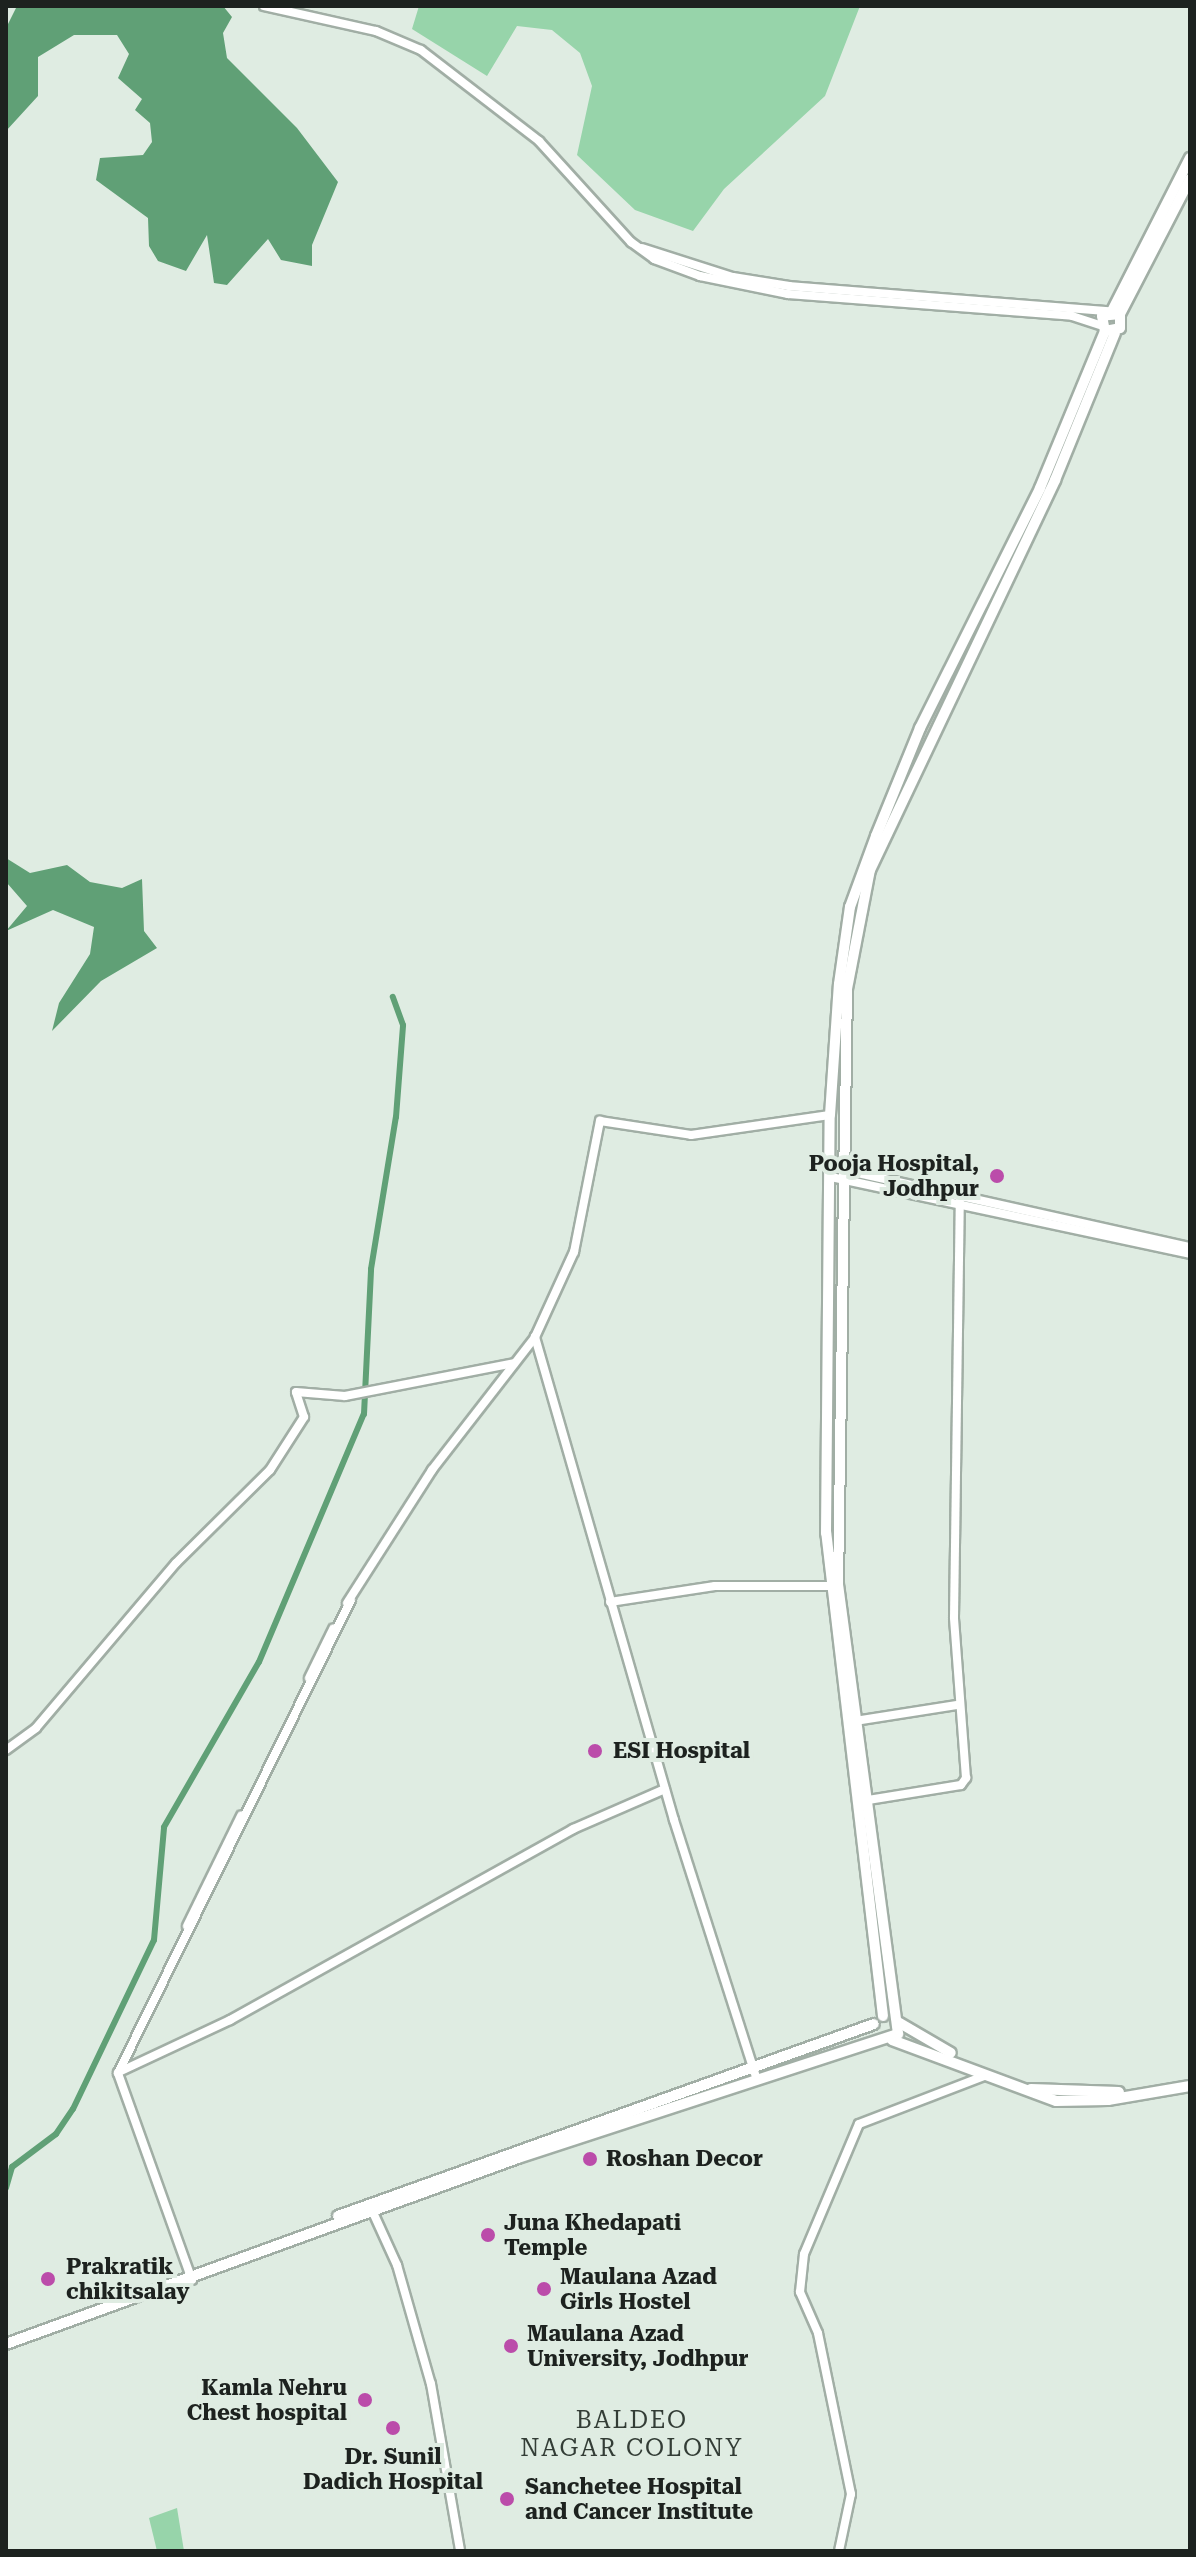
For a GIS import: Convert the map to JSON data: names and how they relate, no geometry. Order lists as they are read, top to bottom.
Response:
{
  "districts": ["BALDEO NAGAR COLONY"],
  "places": [
    "Pooja Hospital, Jodhpur",
    "ESI Hospital",
    "Roshan Decor",
    "Juna Khedapati Temple",
    "Prakratik chikitsalay",
    "Maulana Azad Girls Hostel",
    "Maulana Azad University, Jodhpur",
    "Kamla Nehru Chest hospital",
    "Dr. Sunil Dadich Hospital",
    "Sanchetee Hospital and Cancer Institute"
  ]
}
